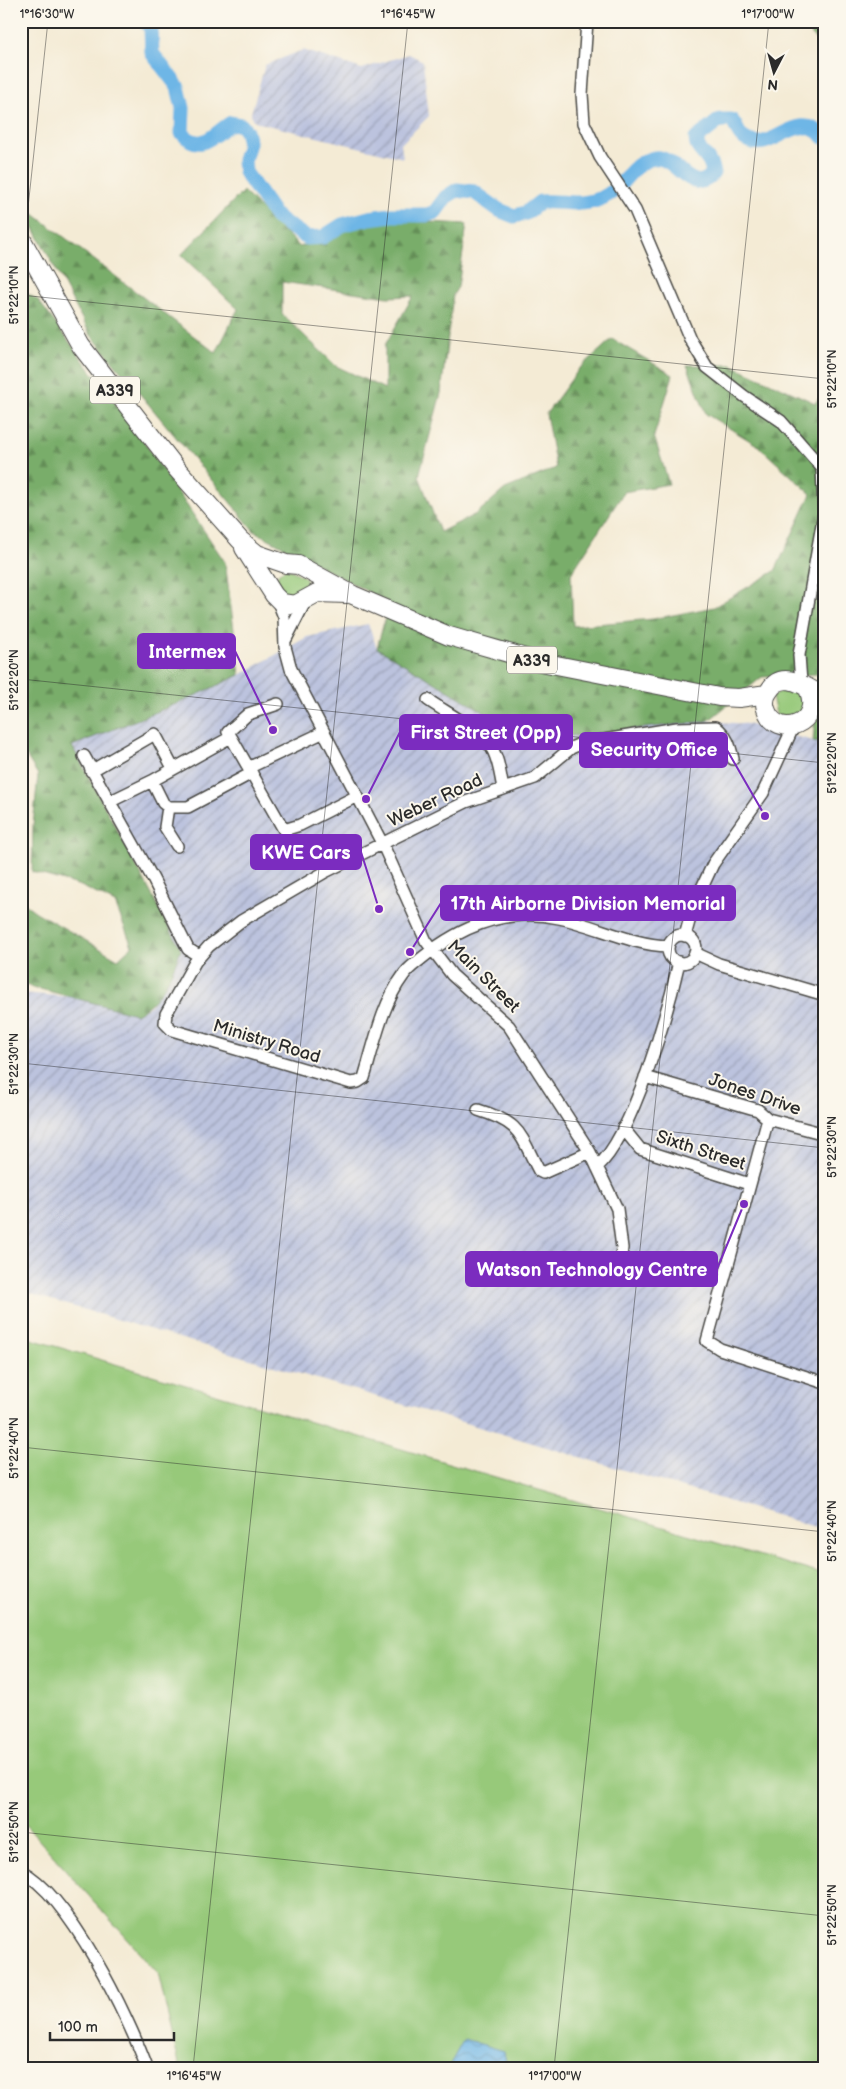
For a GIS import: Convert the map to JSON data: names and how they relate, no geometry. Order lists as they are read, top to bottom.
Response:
{
  "streets": {
    "highway": ["A339"],
    "street": [
      "Weber Road",
      "Main Street",
      "Ministry Road",
      "Jones Drive",
      "Sixth Street"
    ]
  },
  "crossings": [
    ["A339", "Main Street"],
    ["Weber Road", "Main Street"],
    ["Weber Road", "Ministry Road"],
    ["Main Street", "Ministry Road"]
  ],
  "places": [
    "Intermex",
    "First Street (Opp)",
    "Security Office",
    "KWE Cars",
    "17th Airborne Division Memorial",
    "Watson Technology Centre"
  ],
  "scale_bar": "100 m",
  "north": "bottom",
  "coordinates": [
    "1°16'30\"W",
    "1°16'45\"W",
    "1°17'00\"W",
    "51°22'10\"N",
    "51°22'20\"N",
    "51°22'30\"N",
    "51°22'40\"N",
    "51°22'50\"N"
  ]
}
